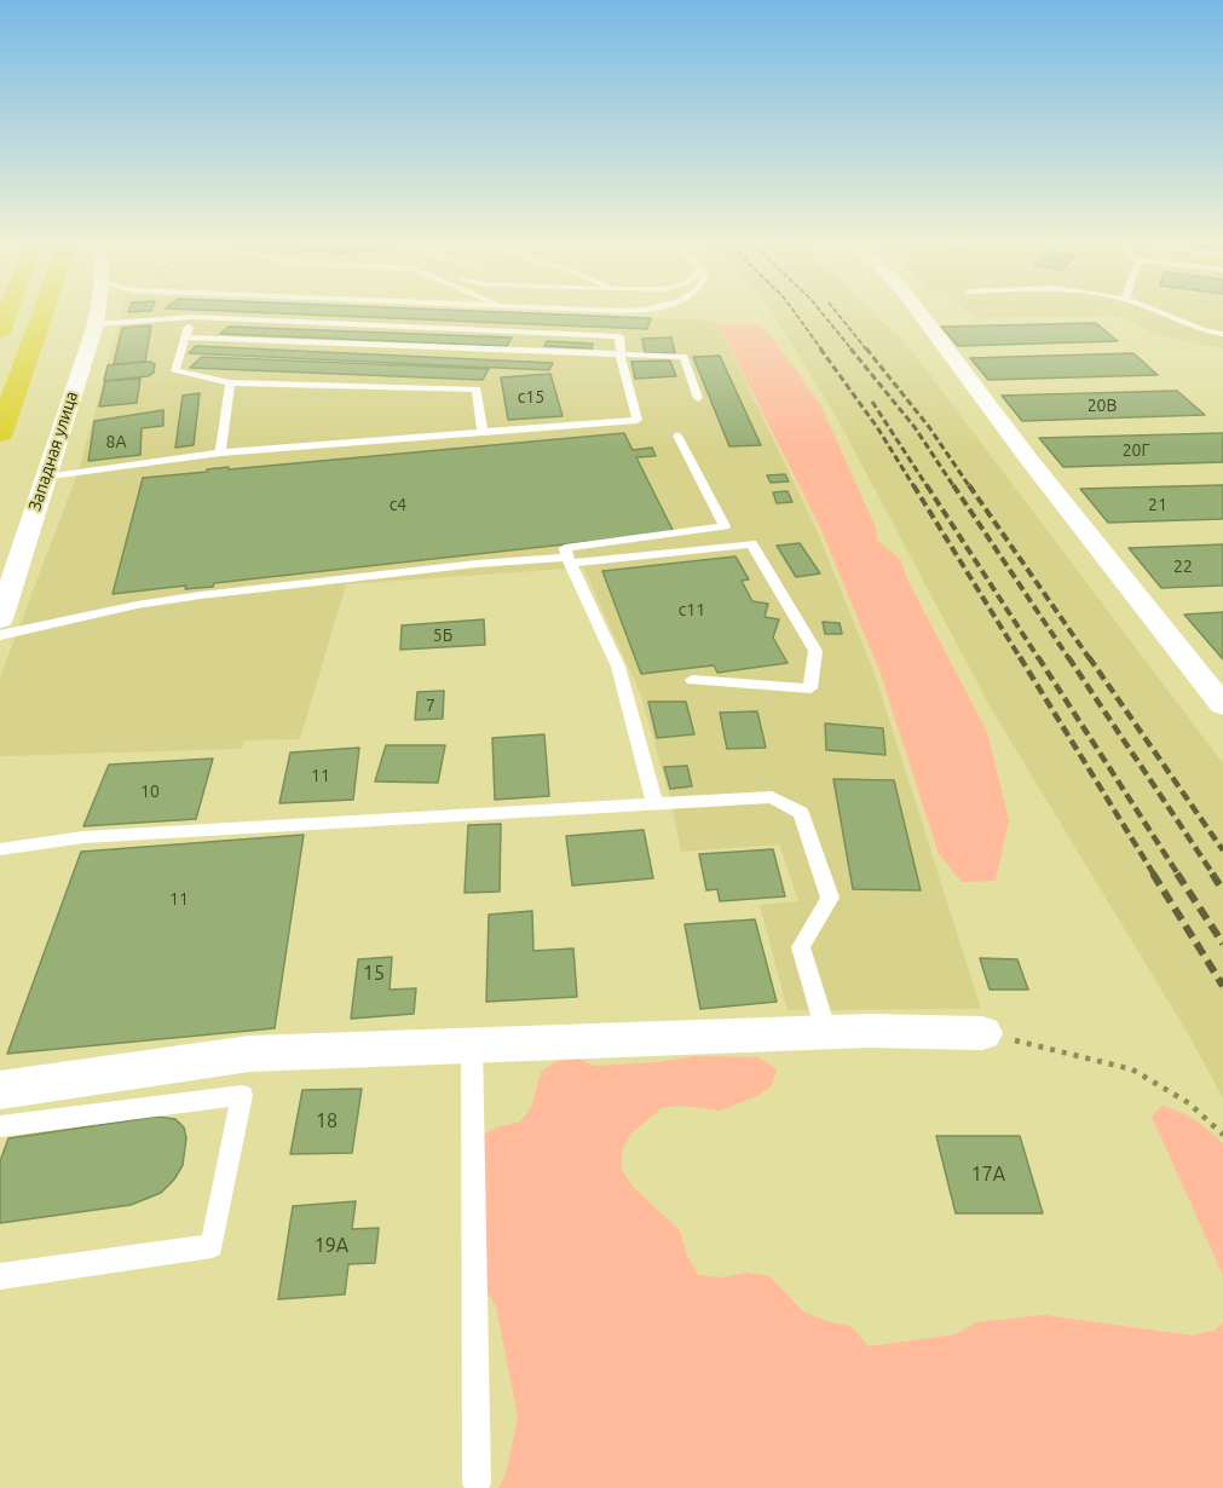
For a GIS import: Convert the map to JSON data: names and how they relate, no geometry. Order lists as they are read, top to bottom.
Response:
{
  "streets": {
    "street": ["Западная улица"]
  },
  "house_numbers": [
    "с15",
    "20В",
    "8А",
    "20Г",
    "с4",
    "21",
    "22",
    "с11",
    "5Б",
    "7",
    "11",
    "10",
    "11",
    "15",
    "18",
    "17А",
    "19А"
  ]
}
